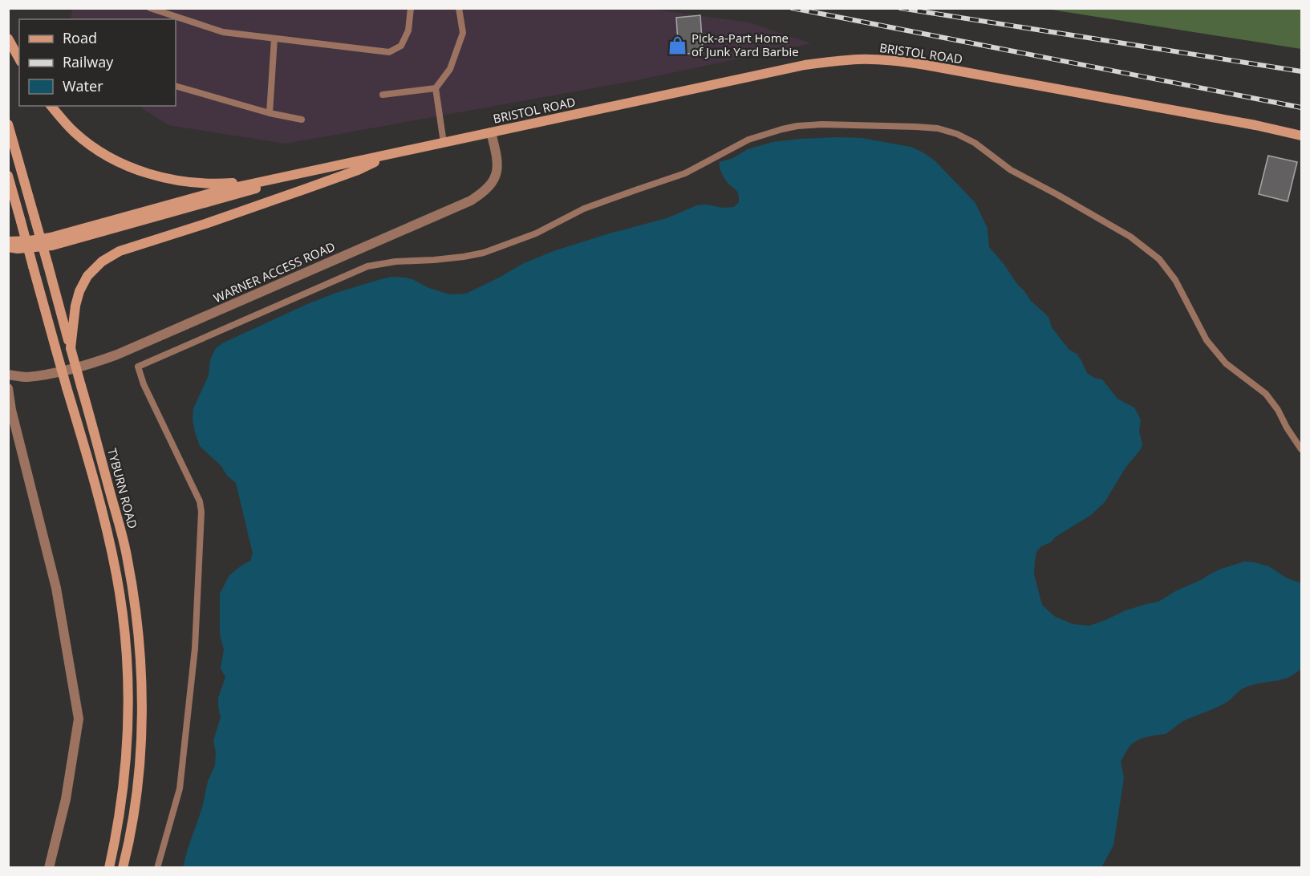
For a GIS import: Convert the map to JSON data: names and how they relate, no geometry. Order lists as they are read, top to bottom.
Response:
{
  "streets": {
    "main road": ["BRISTOL ROAD", "TYBURN ROAD"],
    "street": ["WARNER ACCESS ROAD"]
  },
  "crossings": [
    ["BRISTOL ROAD", "WARNER ACCESS ROAD"]
  ],
  "places": {
    "shop": ["Pick-a-Part Home of Junk Yard Barbie"]
  },
  "legend": ["Road", "Railway", "Water"]
}
